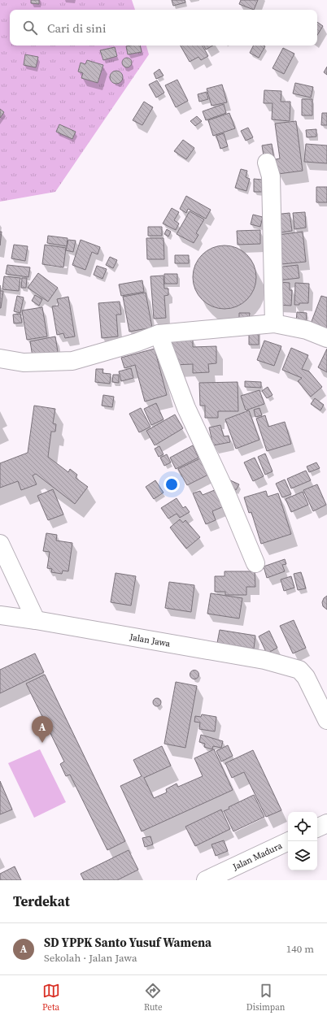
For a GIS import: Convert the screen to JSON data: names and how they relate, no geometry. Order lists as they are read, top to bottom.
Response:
{
  "streets": {
    "street": ["Jalan Jawa", "Jalan Madura"]
  },
  "page": {
    "search": "Cari di sini",
    "pins": "A",
    "heading": "Terdekat",
    "list": [
      {
        "mark": "A",
        "name": "SD YPPK Santo Yusuf Wamena",
        "note": "Sekolah · Jalan Jawa",
        "value": "140 m"
      }
    ],
    "nav": ["Peta", "Rute", "Disimpan"]
  }
}
